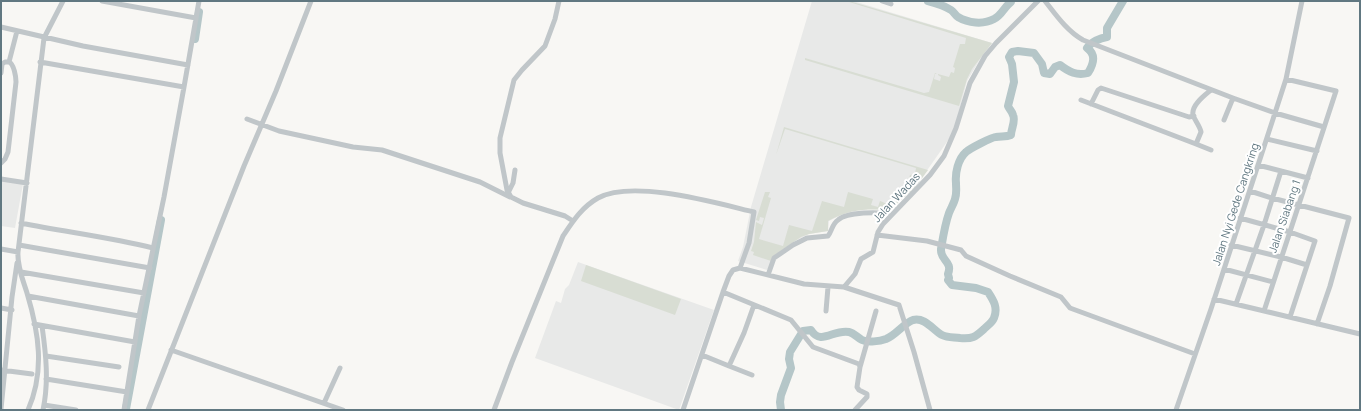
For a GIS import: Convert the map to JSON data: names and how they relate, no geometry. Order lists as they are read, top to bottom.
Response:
{
  "streets": {
    "street": ["Jalan Wadas", "Jalan Nyi Gede Cangkring", "Jalan Siabang 1"]
  },
  "crossings": [
    ["Jalan Nyi Gede Cangkring", "Jalan Siabang 1"]
  ]
}
